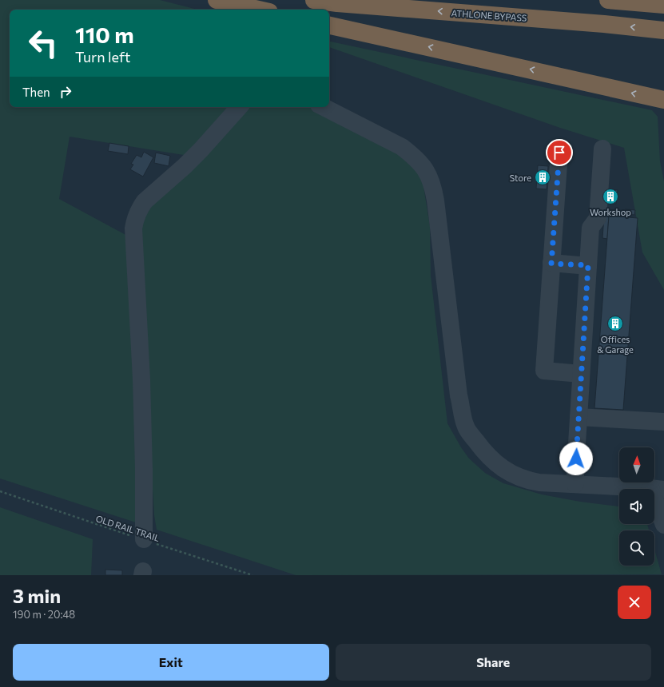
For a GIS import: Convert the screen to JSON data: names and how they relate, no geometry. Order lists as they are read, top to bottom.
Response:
{
  "streets": {
    "highway": ["ATHLONE BYPASS"],
    "path": ["OLD RAIL TRAIL"]
  },
  "places": {
    "building": ["Store", "Workshop", "Offices & Garage"]
  },
  "north": "top",
  "page": {
    "turn": ["110 m", "Turn left"],
    "then": "Then",
    "heading": ["3 min", "190 m · 20:48"],
    "buttons": ["Exit", "Share"]
  }
}
